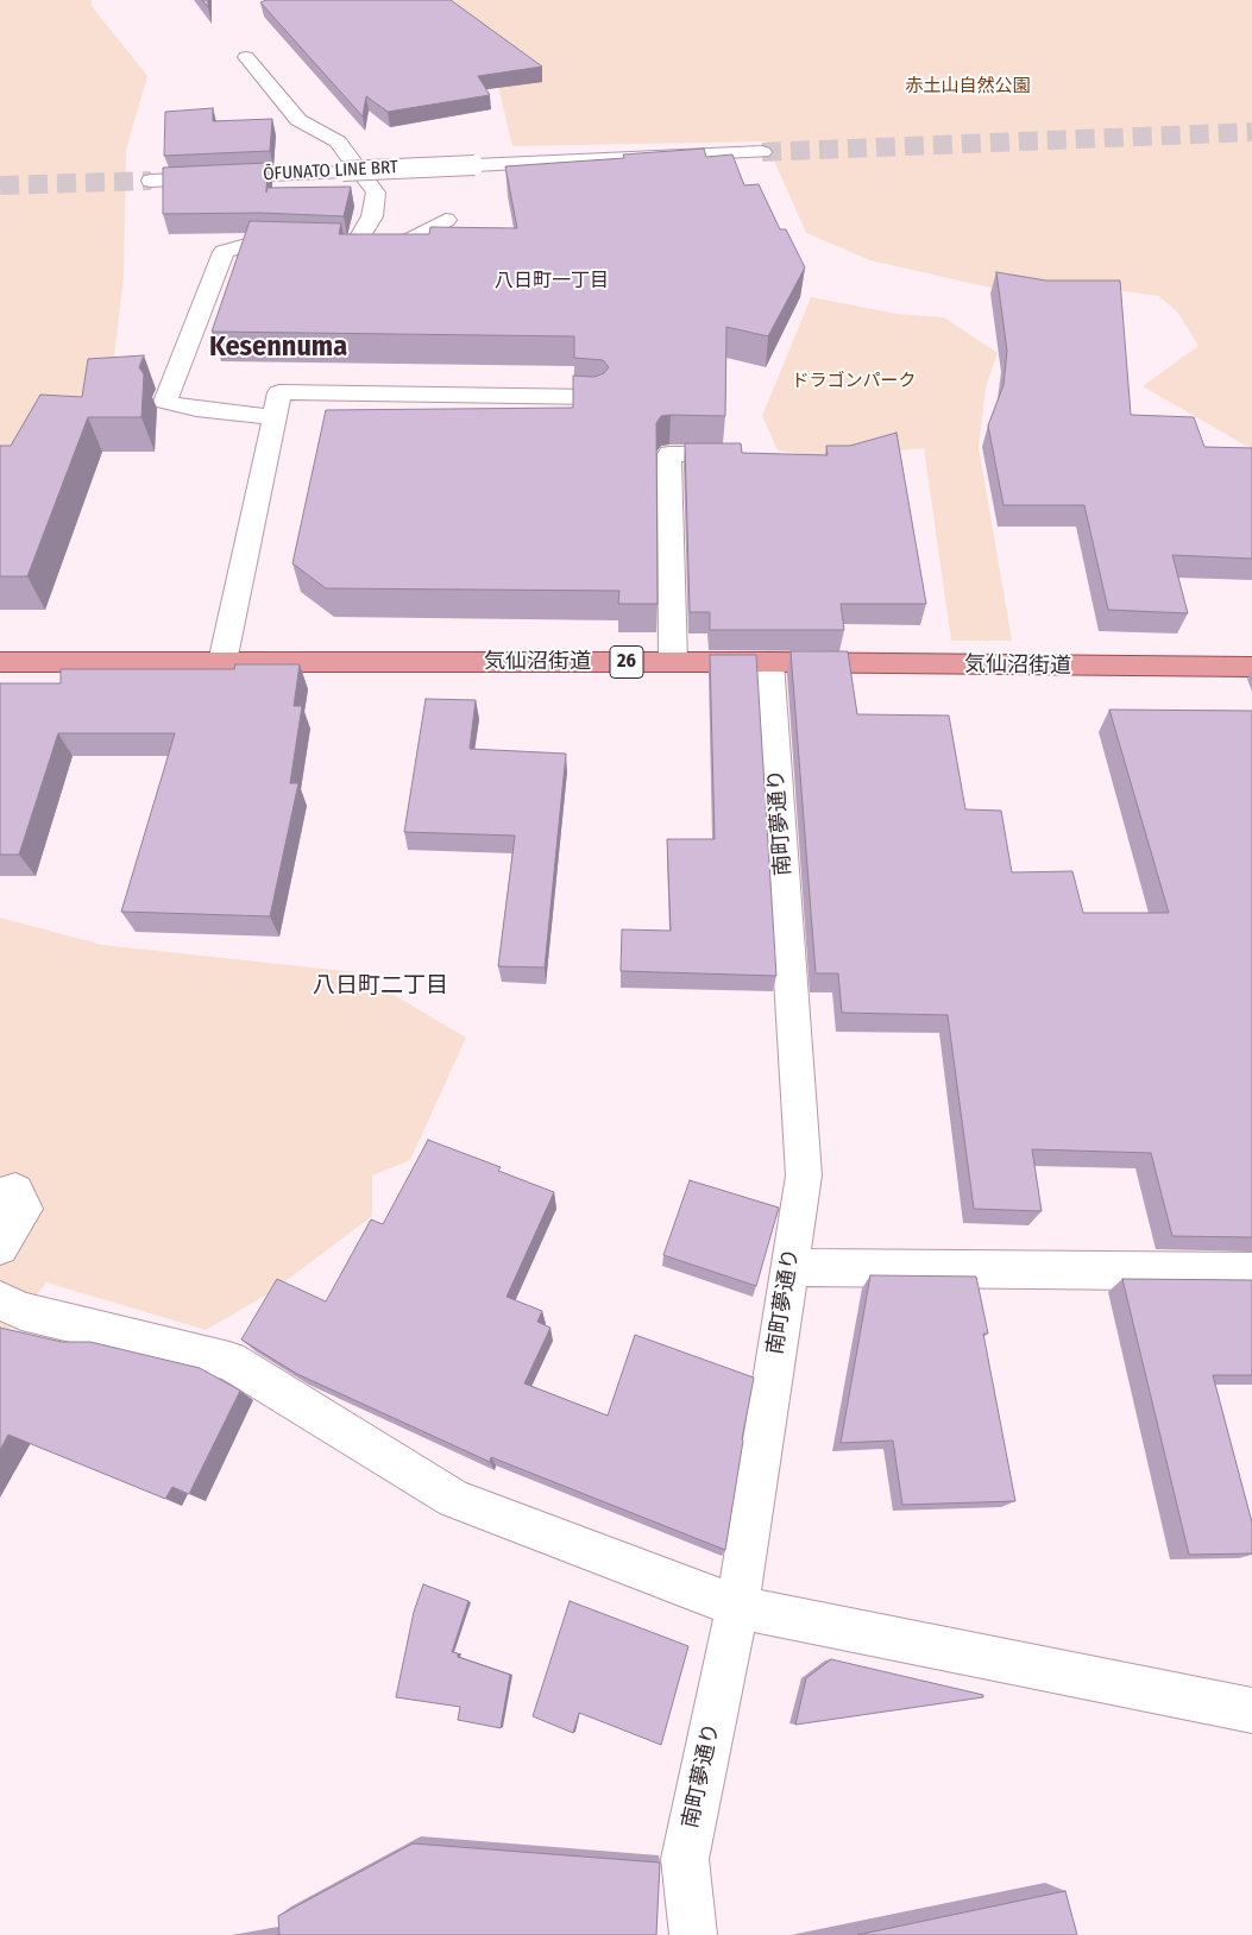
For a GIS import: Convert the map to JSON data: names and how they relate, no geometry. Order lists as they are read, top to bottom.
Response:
{
  "streets": {
    "main road": ["気仙沼街道", "26"],
    "street": ["ŌFUNATO LINE BRT", "南町夢通り"]
  },
  "crossings": [
    ["気仙沼街道", "南町夢通り"]
  ],
  "districts": ["八日町一丁目", "Kesennuma", "八日町二丁目"],
  "parks": ["赤土山自然公園", "ドラゴンパーク"]
}
